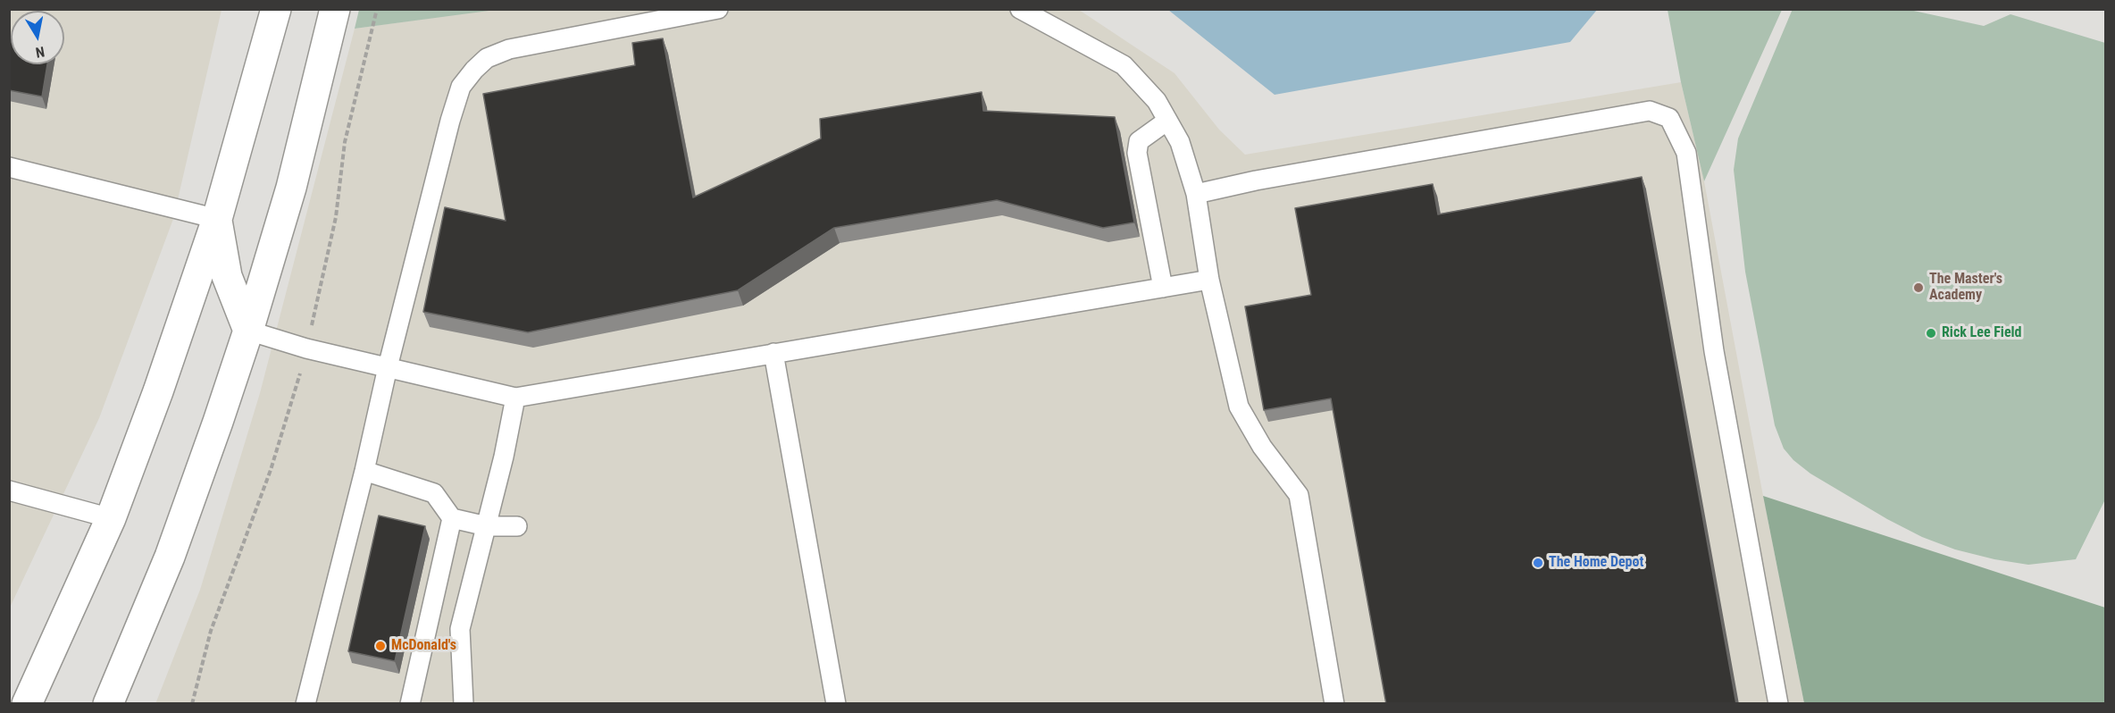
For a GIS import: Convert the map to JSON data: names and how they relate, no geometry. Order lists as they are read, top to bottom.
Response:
{
  "places": [
    "The Master's Academy",
    "Rick Lee Field",
    "The Home Depot",
    "McDonald's"
  ],
  "north": "bottom"
}
